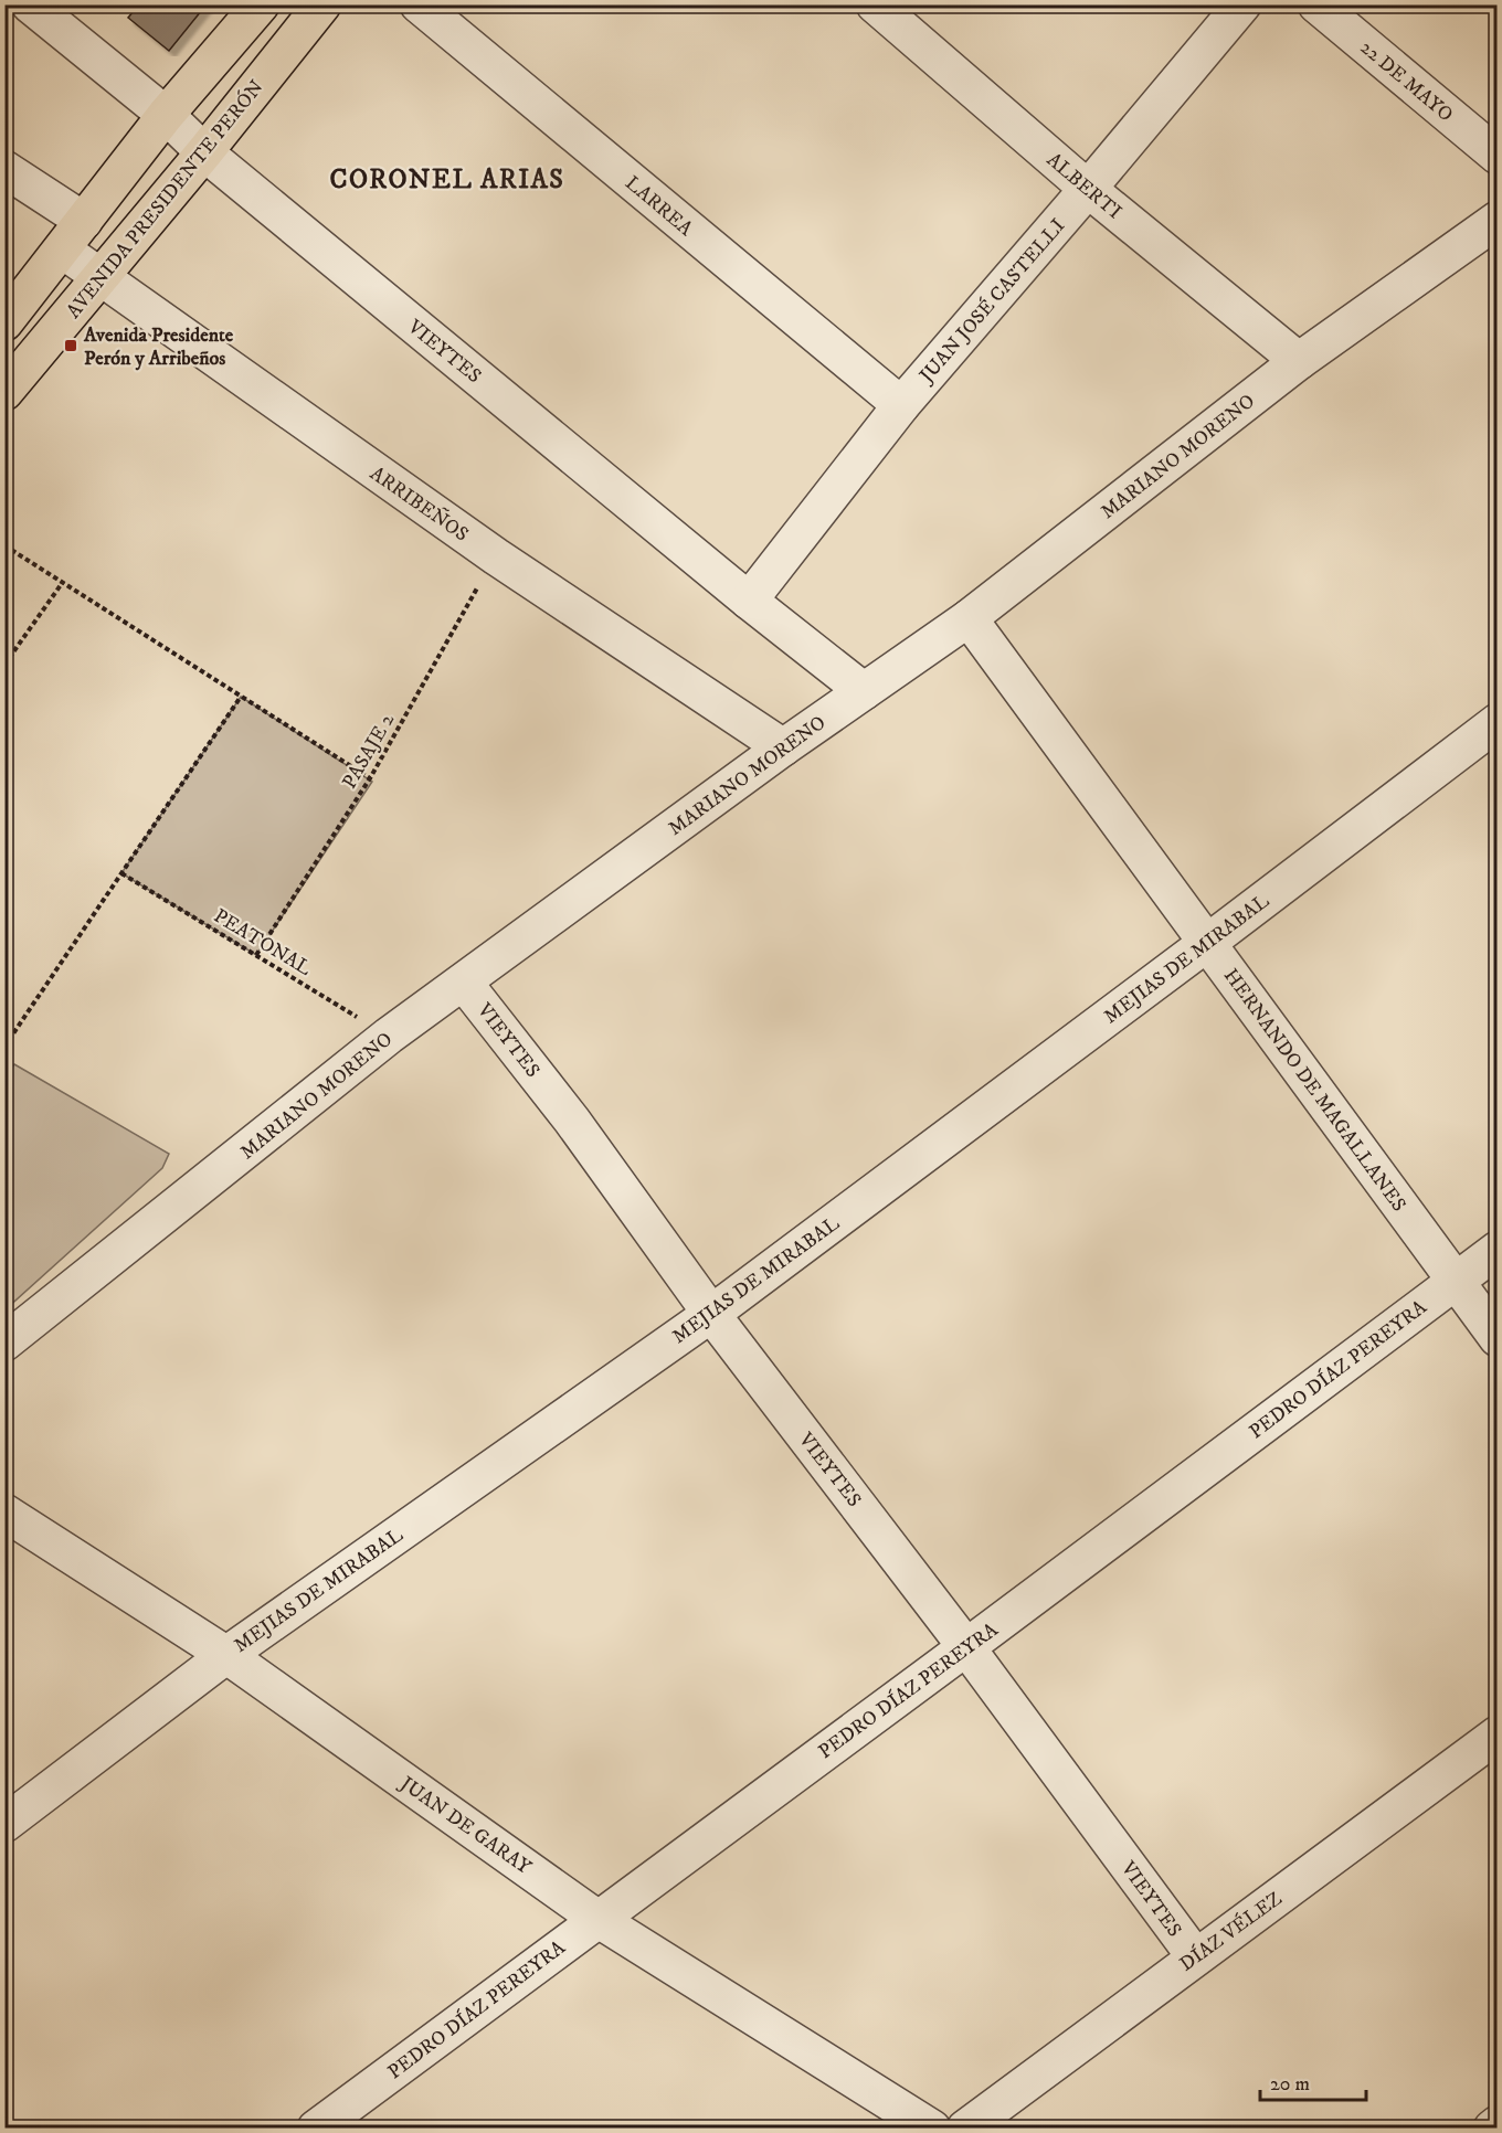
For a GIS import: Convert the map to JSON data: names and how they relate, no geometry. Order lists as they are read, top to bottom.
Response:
{
  "streets": {
    "main road": ["AVENIDA PRESIDENTE PERÓN"],
    "street": [
      "22 DE MAYO",
      "ALBERTI",
      "LARREA",
      "JUAN JOSÉ CASTELLI",
      "VIEYTES",
      "MARIANO MORENO",
      "ARRIBEÑOS",
      "MEJIAS DE MIRABAL",
      "HERNANDO DE MAGALLANES",
      "PEDRO DÍAZ PEREYRA",
      "JUAN DE GARAY",
      "DÍAZ VÉLEZ"
    ],
    "path": ["PASAJE 2", "PEATONAL"]
  },
  "crossings": [
    ["ALBERTI", "JUAN JOSÉ CASTELLI"],
    ["ALBERTI", "MARIANO MORENO"],
    ["AVENIDA PRESIDENTE PERÓN", "VIEYTES"],
    ["AVENIDA PRESIDENTE PERÓN", "ARRIBEÑOS"],
    ["LARREA", "JUAN JOSÉ CASTELLI"],
    ["JUAN JOSÉ CASTELLI", "VIEYTES"],
    ["VIEYTES", "MARIANO MORENO"],
    ["VIEYTES", "MEJIAS DE MIRABAL"],
    ["VIEYTES", "PEDRO DÍAZ PEREYRA"],
    ["VIEYTES", "DÍAZ VÉLEZ"],
    ["MARIANO MORENO", "ARRIBEÑOS"],
    ["MARIANO MORENO", "PEATONAL"],
    ["MARIANO MORENO", "HERNANDO DE MAGALLANES"],
    ["ARRIBEÑOS", "PASAJE 2"],
    ["PASAJE 2", "PEATONAL"],
    ["MEJIAS DE MIRABAL", "HERNANDO DE MAGALLANES"],
    ["MEJIAS DE MIRABAL", "JUAN DE GARAY"],
    ["HERNANDO DE MAGALLANES", "PEDRO DÍAZ PEREYRA"],
    ["PEDRO DÍAZ PEREYRA", "JUAN DE GARAY"]
  ],
  "districts": ["CORONEL ARIAS"],
  "places": {
    "transit": ["Avenida Presidente Perón y Arribeños"]
  },
  "scale_bar": "20 m"
}
